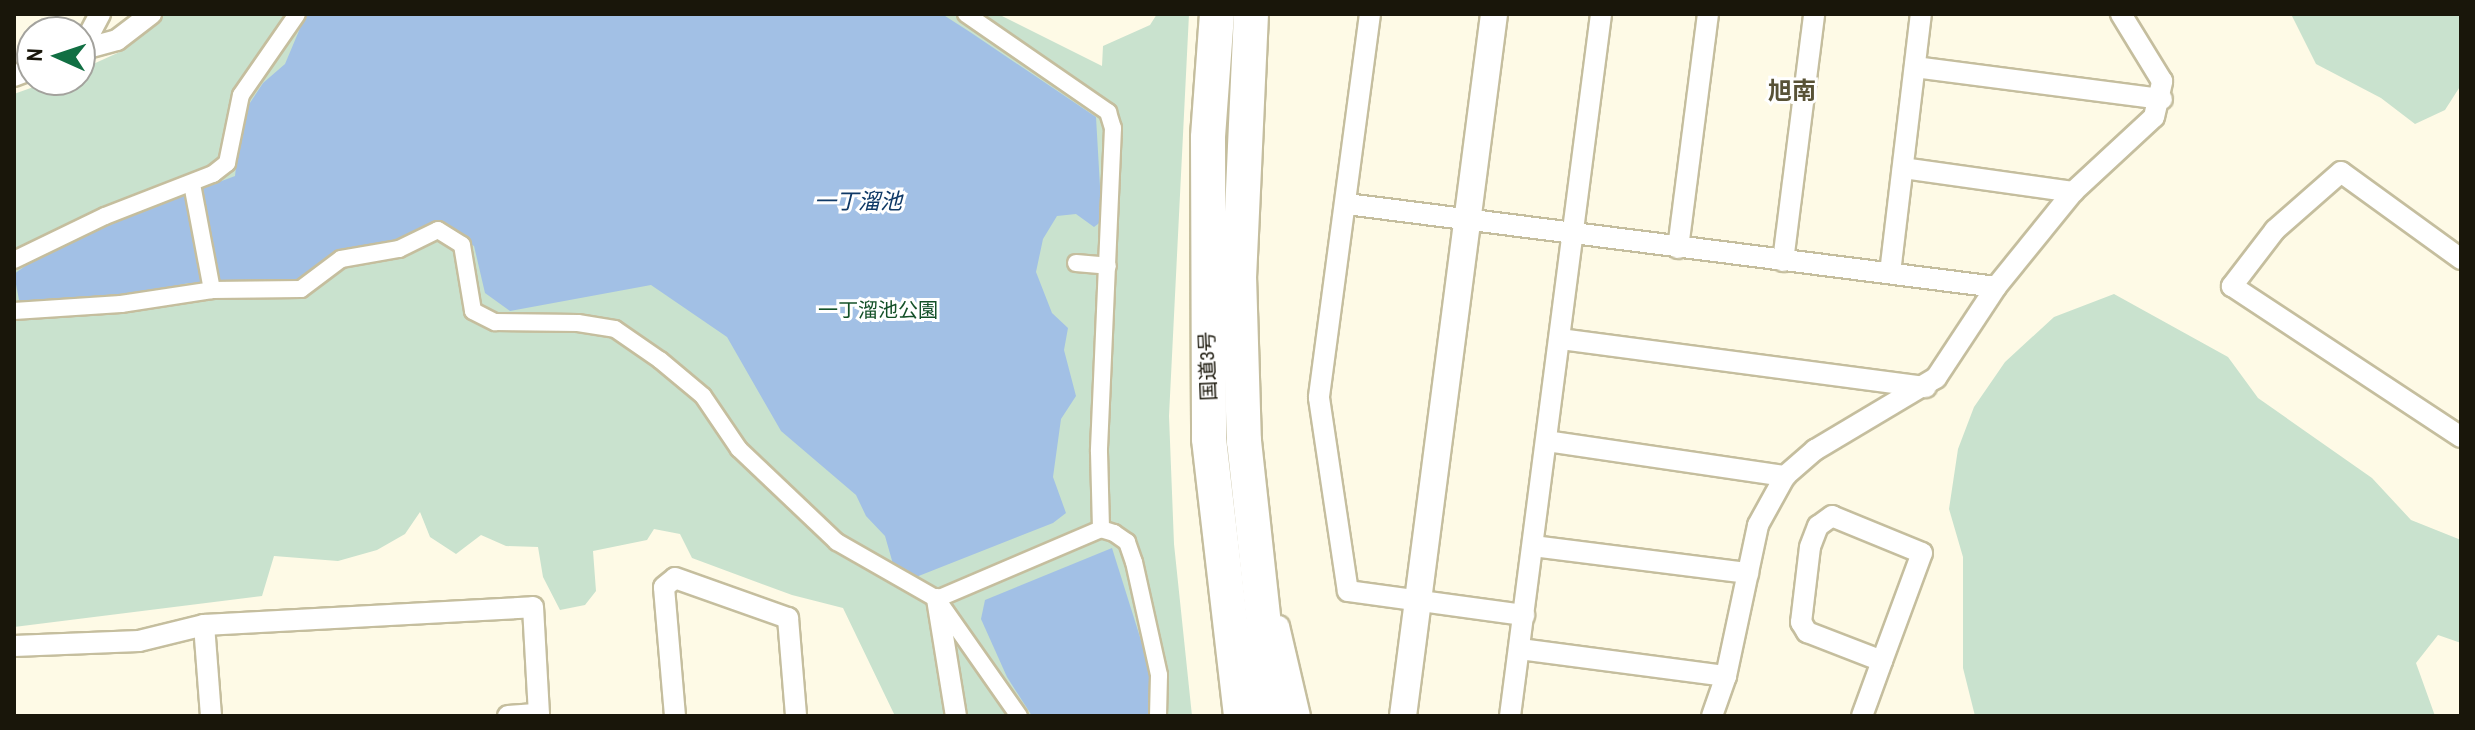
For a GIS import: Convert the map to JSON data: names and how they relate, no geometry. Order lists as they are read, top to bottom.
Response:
{
  "streets": {
    "highway": ["国道3号"]
  },
  "districts": ["旭南"],
  "water": ["一丁溜池"],
  "parks": ["一丁溜池公園"],
  "north": "left"
}
